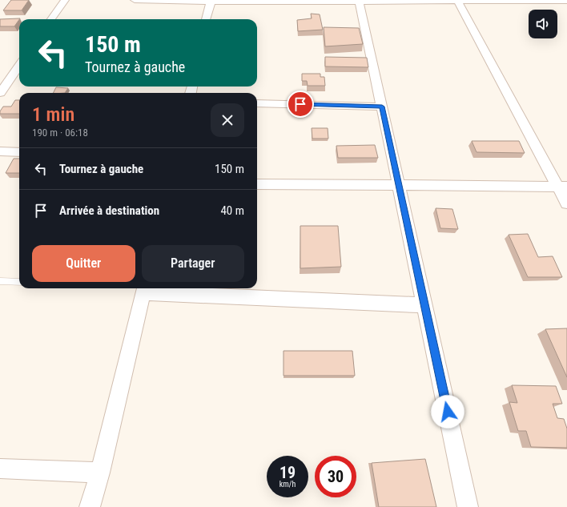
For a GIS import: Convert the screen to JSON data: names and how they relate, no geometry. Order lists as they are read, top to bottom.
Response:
{
  "page": {
    "turn": ["150 m", "Tournez à gauche"],
    "heading": ["1 min", "190 m · 06:18"],
    "list": [
      {
        "name": "Tournez à gauche",
        "value": "150 m"
      },
      {
        "name": "Arrivée à destination",
        "value": "40 m"
      }
    ],
    "buttons": ["Quitter", "Partager"],
    "speed": "19 km/h",
    "limit": "30"
  }
}
